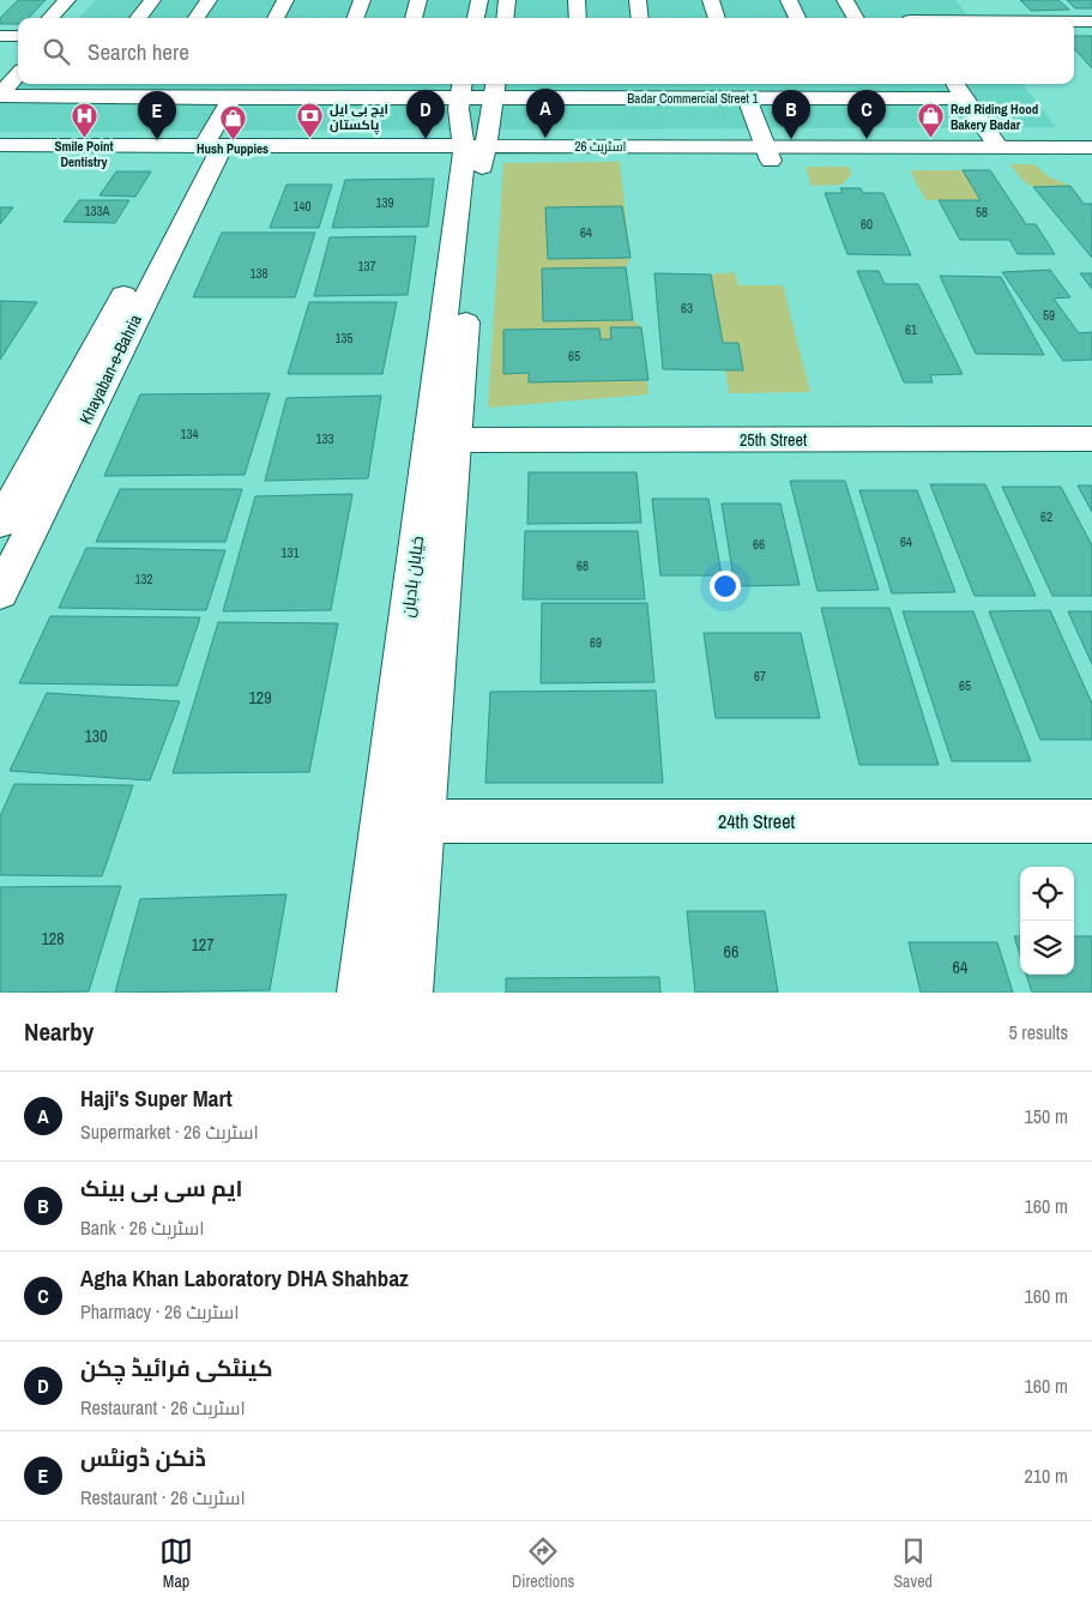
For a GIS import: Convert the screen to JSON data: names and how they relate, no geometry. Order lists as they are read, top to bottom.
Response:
{
  "streets": {
    "street": [
      "Badar Commercial Street 1",
      "اسٹریٹ 26",
      "Khayaban-e-Bahria",
      "25th Street",
      "خیابان بادبان",
      "24th Street"
    ]
  },
  "crossings": [
    ["اسٹریٹ 26", "Khayaban-e-Bahria"],
    ["اسٹریٹ 26", "خیابان بادبان"],
    ["25th Street", "خیابان بادبان"],
    ["خیابان بادبان", "24th Street"]
  ],
  "places": {
    "hospital": ["Smile Point Dentistry"],
    "bank": ["ایچ بی ایل پاکستان"],
    "shop": ["Red Riding Hood Bakery Badar", "Hush Puppies"]
  },
  "house_numbers": [
    "139",
    "140",
    "133A",
    "58",
    "60",
    "64",
    "137",
    "138",
    "63",
    "59",
    "61",
    "135",
    "65",
    "134",
    "133",
    "62",
    "64",
    "66",
    "131",
    "68",
    "132",
    "69",
    "67",
    "65",
    "129",
    "130",
    "128",
    "127",
    "66",
    "64"
  ],
  "page": {
    "search": "Search here",
    "pins": [
      "A",
      "B",
      "C",
      "D",
      "E"
    ],
    "heading": ["Nearby", "5 results"],
    "list": [
      {
        "mark": "A",
        "name": "Haji's Super Mart",
        "note": "Supermarket · اسٹریٹ 26",
        "value": "150 m"
      },
      {
        "mark": "B",
        "name": "ایم سی بی بینک",
        "note": "Bank · اسٹریٹ 26",
        "value": "160 m"
      },
      {
        "mark": "C",
        "name": "Agha Khan Laboratory DHA Shahbaz",
        "note": "Pharmacy · اسٹریٹ 26",
        "value": "160 m"
      },
      {
        "mark": "D",
        "name": "کینٹکی فرائیڈ چکن",
        "note": "Restaurant · اسٹریٹ 26",
        "value": "160 m"
      },
      {
        "mark": "E",
        "name": "ڈنکن ڈونٹس",
        "note": "Restaurant · اسٹریٹ 26",
        "value": "210 m"
      }
    ],
    "nav": ["Map", "Directions", "Saved"]
  }
}
